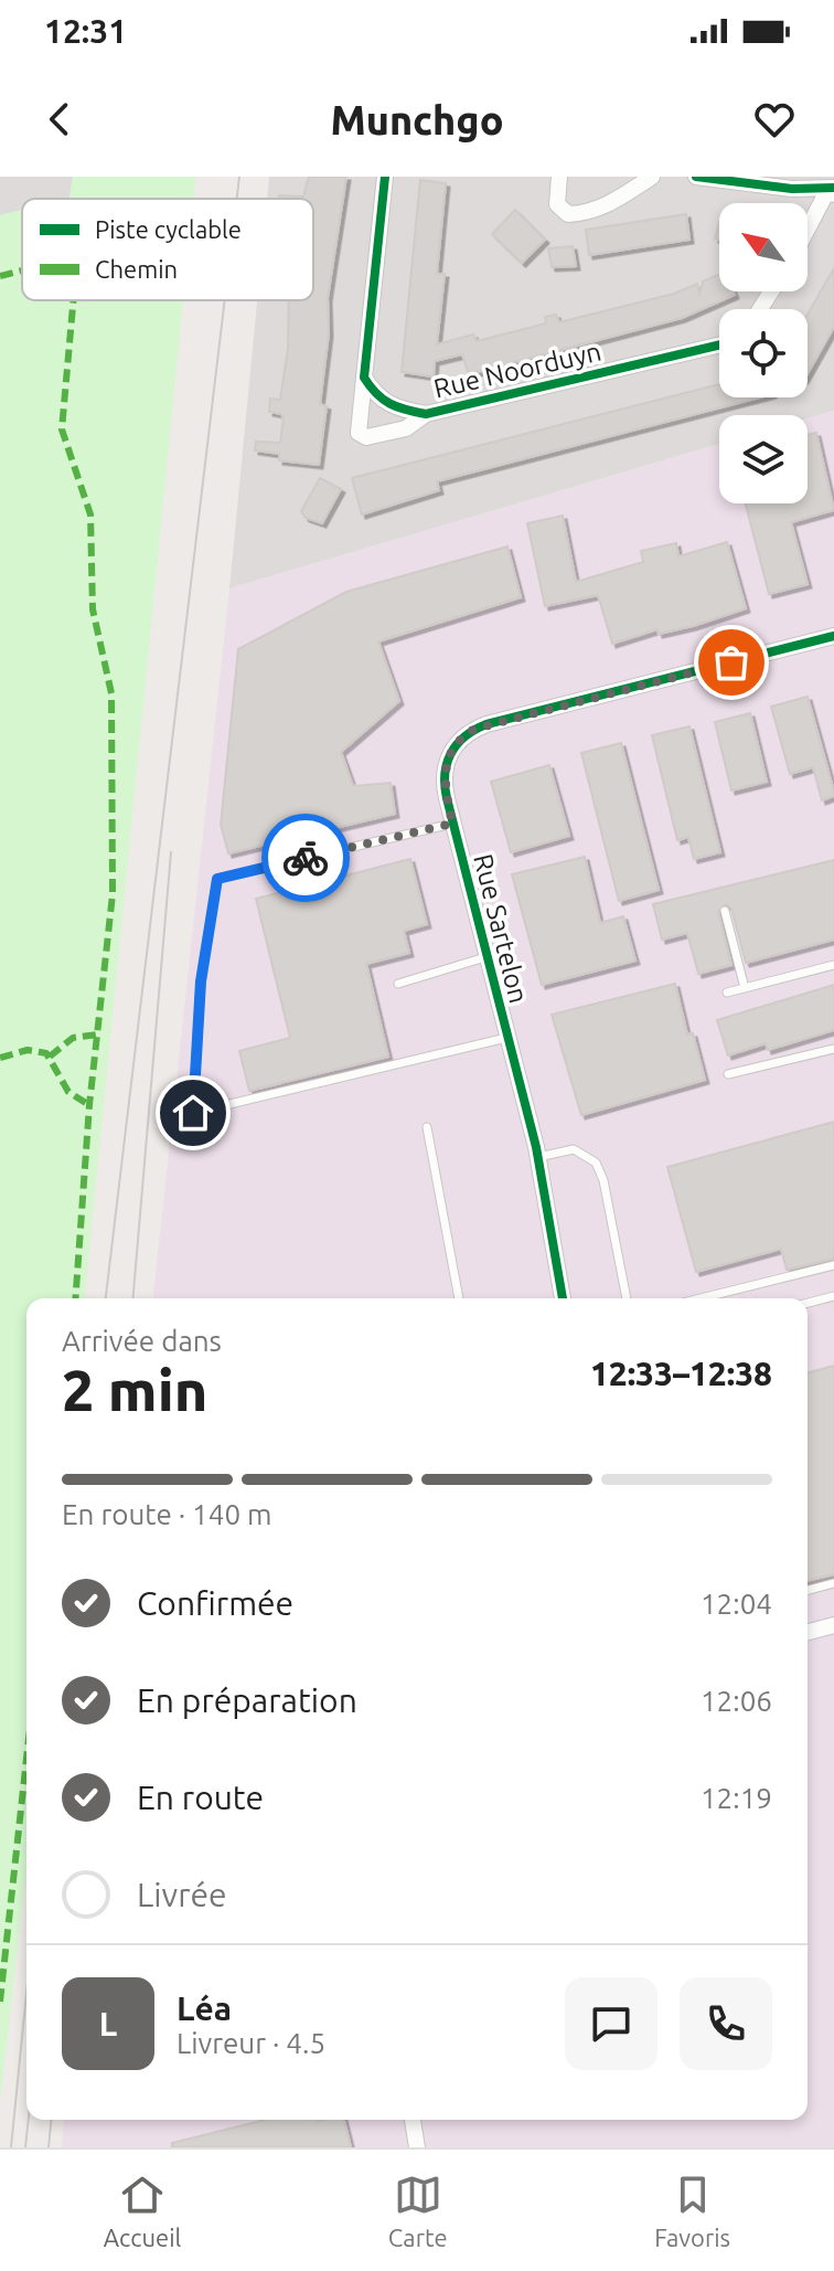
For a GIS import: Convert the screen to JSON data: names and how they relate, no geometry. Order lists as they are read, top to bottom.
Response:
{
  "streets": {
    "street": ["Rue Noorduyn", "Rue Sartelon"]
  },
  "legend": ["Piste cyclable", "Chemin"],
  "north": "top left",
  "page": {
    "status": "12:31",
    "header": "Munchgo",
    "heading": ["2 min", "Arrivée dans", "12:33–12:38"],
    "panel": ["Léa", "Livreur · 4.5"],
    "bar": "En route · 140 m",
    "list": [
      ["Confirmée", "12:04"],
      ["En préparation", "12:06"],
      ["En route", "12:19"],
      "Livrée"
    ],
    "round": "L",
    "tabs": ["Accueil", "Carte", "Favoris"]
  }
}
